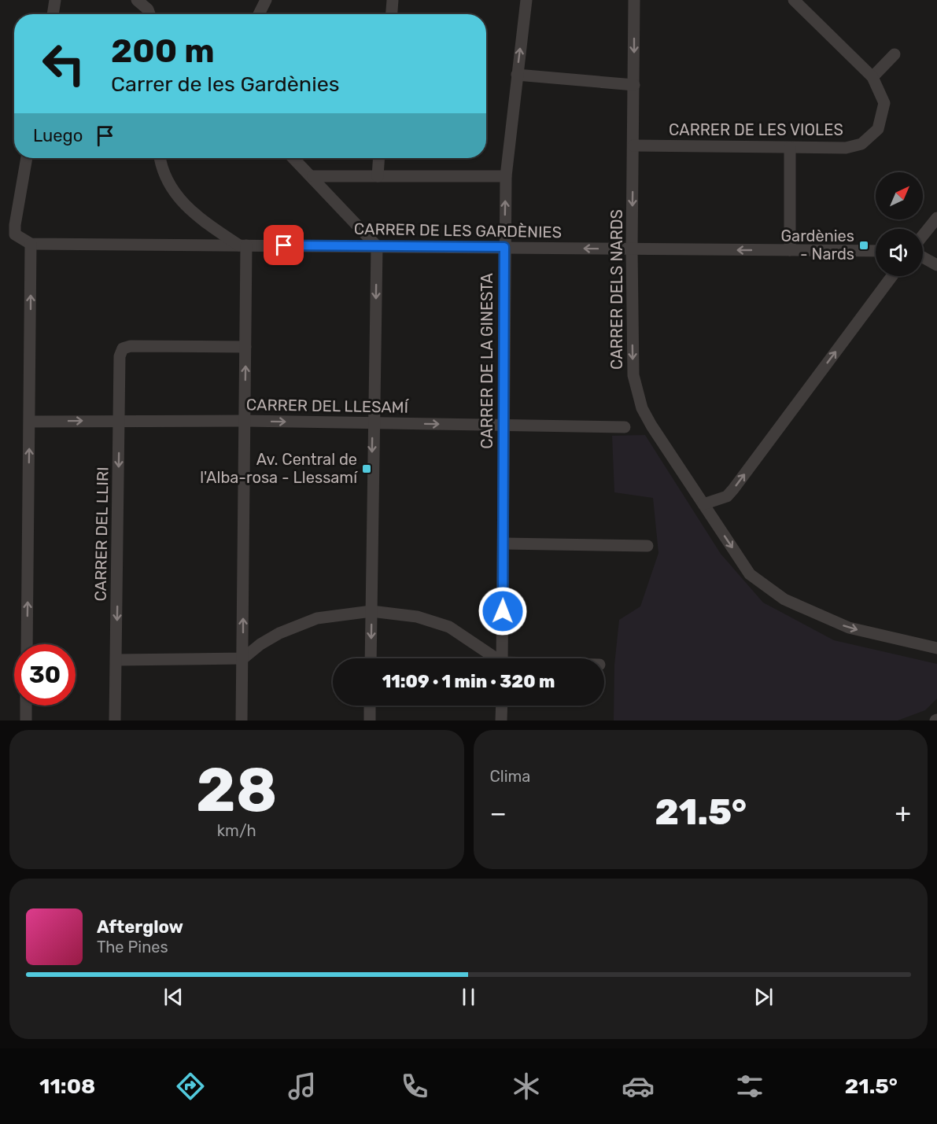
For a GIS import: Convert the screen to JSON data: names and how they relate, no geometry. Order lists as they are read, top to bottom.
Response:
{
  "streets": {
    "street": [
      "CARRER DE LES VIOLES",
      "CARRER DE LES GARDÈNIES",
      "CARRER DELS NARDS",
      "CARRER DE LA GINESTA",
      "CARRER DEL LLESAMÍ",
      "CARRER DEL LLIRI"
    ]
  },
  "crossings": [
    ["CARRER DE LES VIOLES", "CARRER DELS NARDS"],
    ["CARRER DE LES GARDÈNIES", "CARRER DELS NARDS"],
    ["CARRER DE LES GARDÈNIES", "CARRER DE LA GINESTA"],
    ["CARRER DE LA GINESTA", "CARRER DEL LLESAMÍ"],
    ["CARRER DEL LLESAMÍ", "CARRER DEL LLIRI"]
  ],
  "one_way": ["CARRER DELS NARDS", "CARRER DEL LLESAMÍ"],
  "places": {
    "transit": ["Gardènies - Nards", "Av. Central de l'Alba-rosa - Llessamí"]
  },
  "north": "top right",
  "page": {
    "turn": ["200 m", "Carrer de les Gardènies"],
    "then": "Luego",
    "limit": "30",
    "trip": "11:09 · 1 min · 320 m",
    "tile": [
      ["28", "km/h"],
      "Clima"
    ],
    "heat": ["−", "21.5°", "+"],
    "song": ["Afterglow", "The Pines"],
    "tabs": ["11:08", "21.5°"]
  }
}
